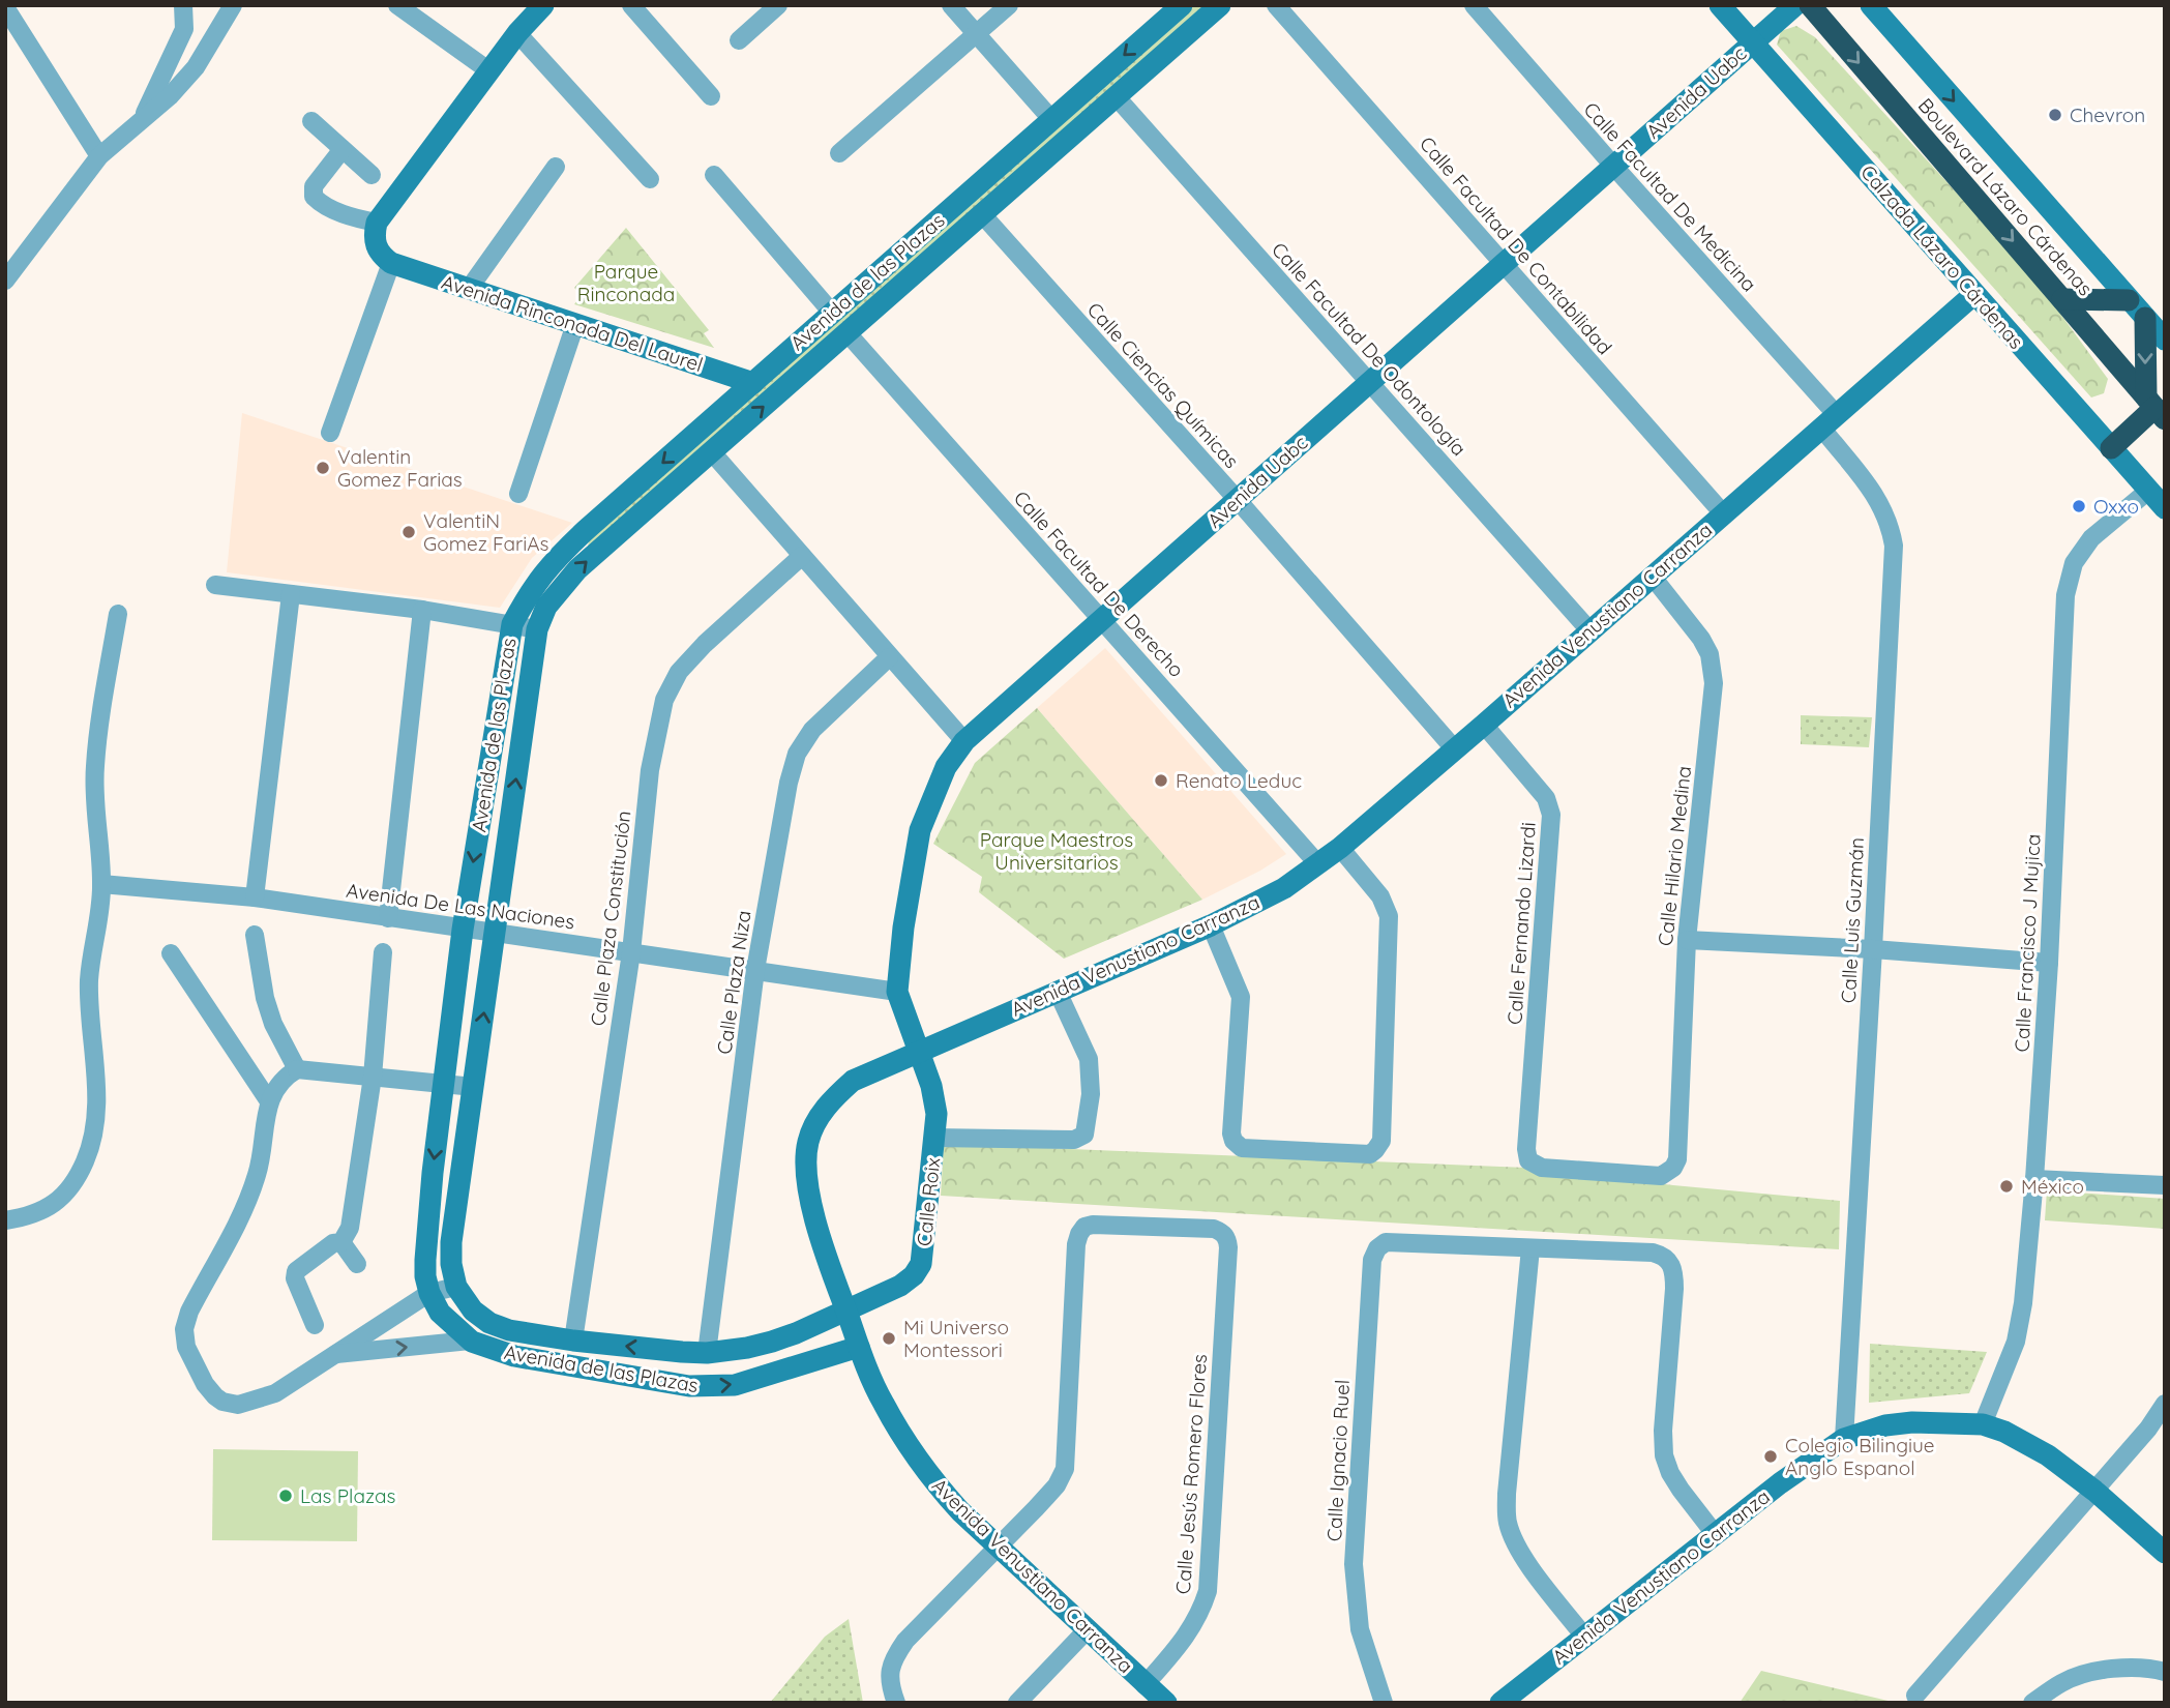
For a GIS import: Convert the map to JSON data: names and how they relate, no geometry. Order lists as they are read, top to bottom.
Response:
{
  "streets": {
    "highway": ["Boulevard Lázaro Cárdenas"],
    "street": [
      "Avenida Uabc",
      "Calle Facultad De Medicina",
      "Calle Facultad De Contabilidad",
      "Calzada Lázaro Cárdenas",
      "Avenida de las Plazas",
      "Avenida Rinconada Del Laurel",
      "Calle Facultad De Odontología",
      "Calle Ciencias Químicas",
      "Calle Facultad De Derecho",
      "Avenida Venustiano Carranza",
      "Calle Hilario Medina",
      "Avenida De Las Naciones",
      "Calle Plaza Constitución",
      "Calle Luis Guzmán",
      "Calle Fernando Lizardi",
      "Calle Francisco J Mujica",
      "Calle Plaza Niza",
      "Calle Roix",
      "Calle Ignacio Ruel",
      "Calle Jesús Romero Flores"
    ]
  },
  "crossings": [
    ["Avenida Uabc", "Calle Facultad De Medicina"],
    ["Avenida Uabc", "Calle Facultad De Contabilidad"],
    ["Avenida Uabc", "Calzada Lázaro Cárdenas"],
    ["Avenida Uabc", "Calle Facultad De Odontología"],
    ["Avenida Uabc", "Calle Ciencias Químicas"],
    ["Avenida Uabc", "Calle Facultad De Derecho"],
    ["Avenida Uabc", "Avenida Venustiano Carranza"],
    ["Avenida Uabc", "Avenida De Las Naciones"],
    ["Avenida Uabc", "Calle Roix"],
    ["Calle Facultad De Medicina", "Avenida Venustiano Carranza"],
    ["Calle Facultad De Medicina", "Calle Luis Guzmán"],
    ["Calle Facultad De Contabilidad", "Avenida Venustiano Carranza"],
    ["Calzada Lázaro Cárdenas", "Avenida Venustiano Carranza"],
    ["Calzada Lázaro Cárdenas", "Calle Francisco J Mujica"],
    ["Avenida de las Plazas", "Avenida Rinconada Del Laurel"],
    ["Avenida de las Plazas", "Calle Facultad De Odontología"],
    ["Avenida de las Plazas", "Calle Ciencias Químicas"],
    ["Avenida de las Plazas", "Calle Facultad De Derecho"],
    ["Avenida de las Plazas", "Avenida Venustiano Carranza"],
    ["Avenida de las Plazas", "Avenida De Las Naciones"],
    ["Avenida de las Plazas", "Calle Plaza Constitución"],
    ["Avenida de las Plazas", "Calle Plaza Niza"],
    ["Avenida de las Plazas", "Calle Roix"],
    ["Calle Facultad De Odontología", "Avenida Venustiano Carranza"],
    ["Calle Ciencias Químicas", "Avenida Venustiano Carranza"],
    ["Calle Facultad De Derecho", "Avenida Venustiano Carranza"],
    ["Avenida Venustiano Carranza", "Calle Hilario Medina"],
    ["Avenida Venustiano Carranza", "Calle Luis Guzmán"],
    ["Avenida Venustiano Carranza", "Calle Fernando Lizardi"],
    ["Avenida Venustiano Carranza", "Calle Francisco J Mujica"],
    ["Avenida Venustiano Carranza", "Calle Roix"],
    ["Avenida Venustiano Carranza", "Calle Jesús Romero Flores"],
    ["Calle Hilario Medina", "Calle Fernando Lizardi"],
    ["Avenida De Las Naciones", "Calle Plaza Constitución"],
    ["Avenida De Las Naciones", "Calle Plaza Niza"]
  ],
  "one_way": ["Boulevard Lázaro Cárdenas"],
  "parks": ["Parque Rinconada", "Parque Maestros Universitarios"],
  "places": [
    "Chevron",
    "Valentin Gomez Farias",
    "Oxxo",
    "ValentiN Gomez FariAs",
    "Renato Leduc",
    "México",
    "Mi Universo Montessori",
    "Colegio Bilingiue Anglo Espanol",
    "Las Plazas"
  ]
}
